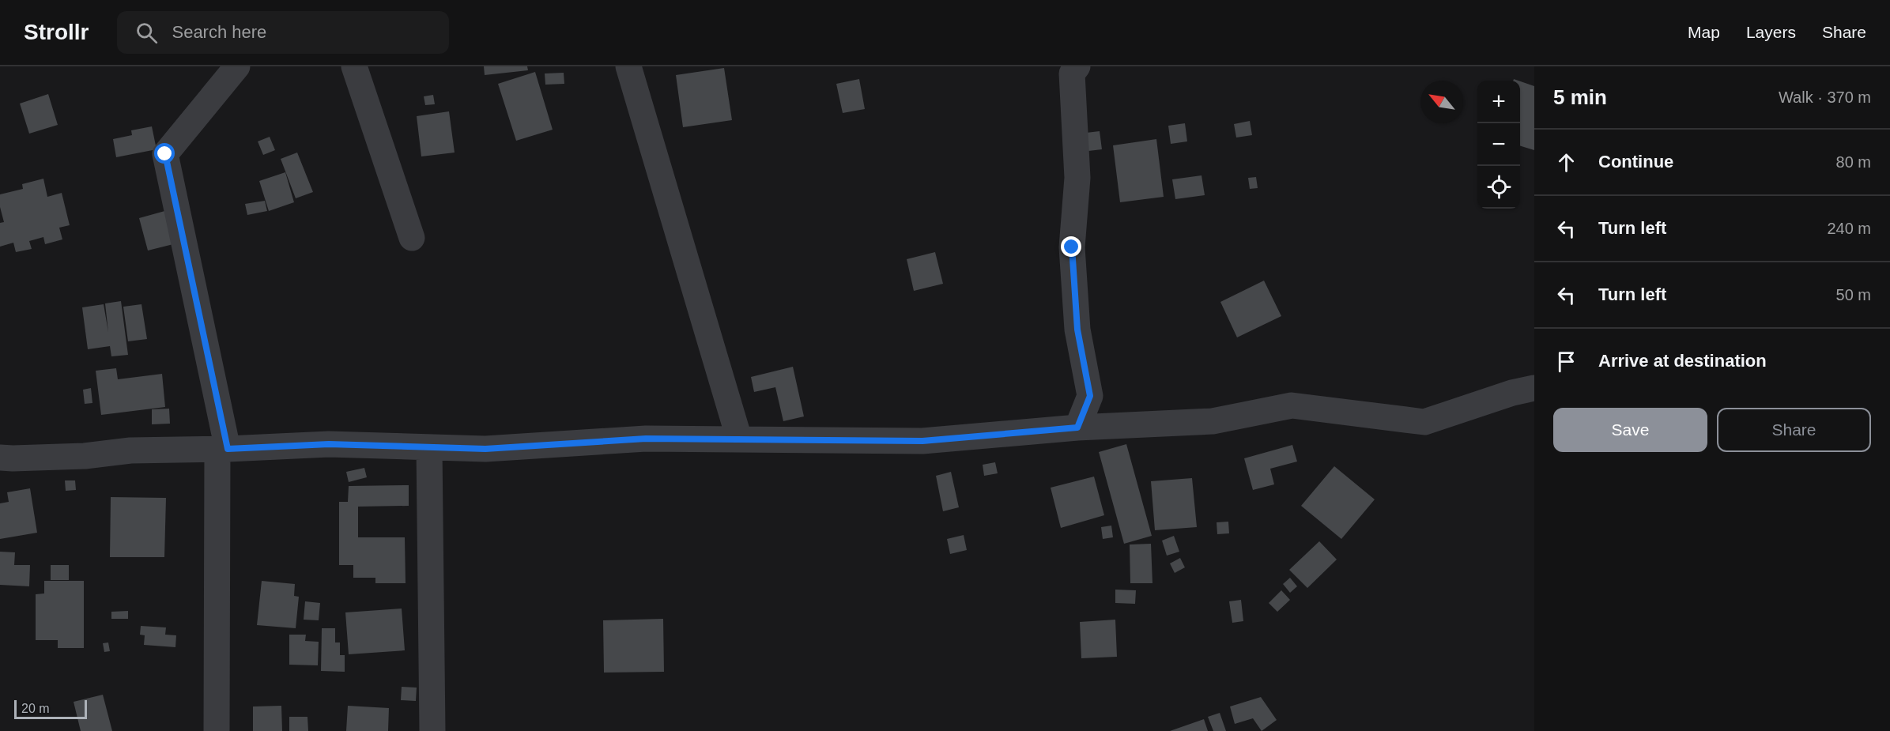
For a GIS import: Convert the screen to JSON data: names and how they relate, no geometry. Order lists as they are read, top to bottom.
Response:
{
  "scale_bar": "20 m",
  "north": "top left",
  "page": {
    "header": "Strollr",
    "search": "Search here",
    "nav": ["Map", "Layers", "Share"],
    "heading": ["5 min", "Walk · 370 m"],
    "map_buttons": ["+", "−"],
    "list": [
      ["Continue", "80 m"],
      ["Turn left", "240 m"],
      ["Turn left", "50 m"],
      "Arrive at destination"
    ],
    "buttons": ["Save", "Share"],
    "scale": "20 m"
  }
}
